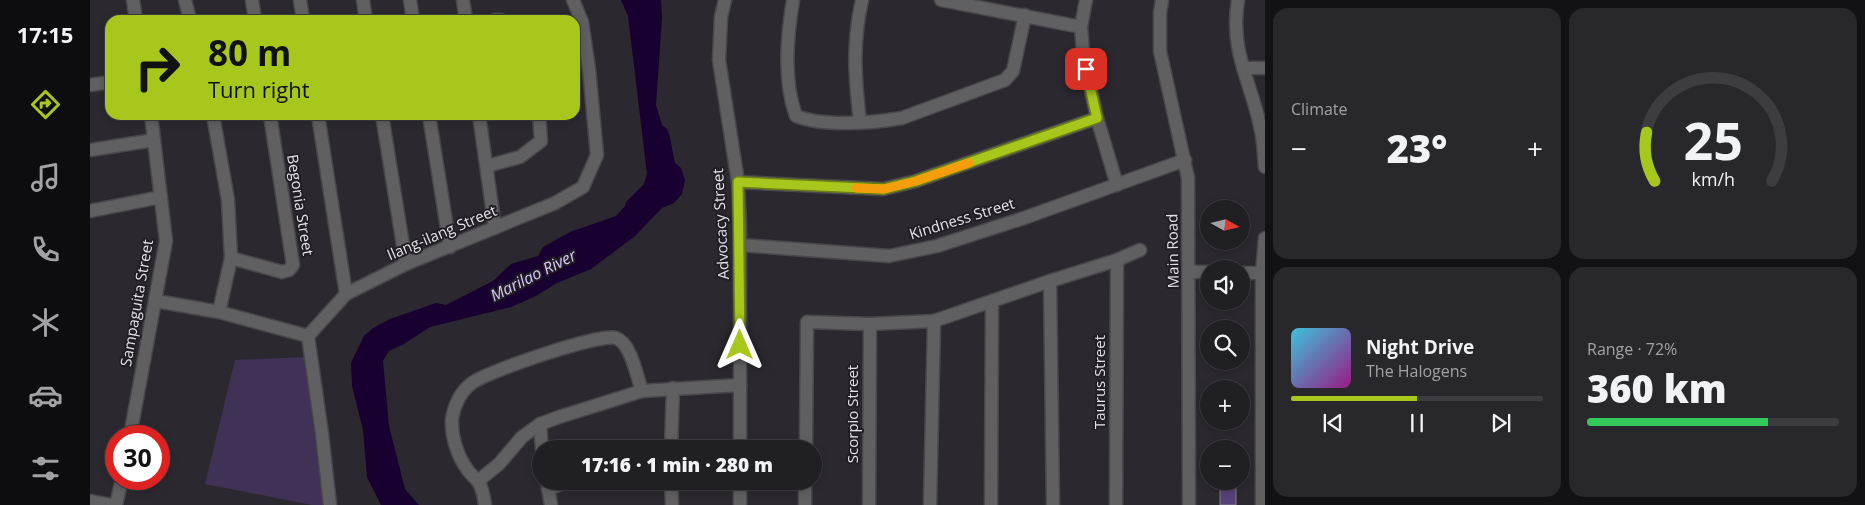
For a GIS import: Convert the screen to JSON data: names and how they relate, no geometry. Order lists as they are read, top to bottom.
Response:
{
  "streets": {
    "street": [
      "Begonia Street",
      "Kindness Street",
      "Advocacy Street",
      "Ilang-ilang Street",
      "Main Road",
      "Sampaguita Street",
      "Taurus Street",
      "Scorpio Street"
    ]
  },
  "crossings": [
    ["Kindness Street", "Advocacy Street"],
    ["Kindness Street", "Main Road"]
  ],
  "water": ["Marilao River"],
  "north": "right",
  "page": {
    "tabs": "17:15",
    "tile": [
      "Climate",
      ["Range · 72%", "360 km"]
    ],
    "turn": ["80 m", "Turn right"],
    "heat": ["−", "23°", "+"],
    "map_buttons": ["+", "−"],
    "song": ["Night Drive", "The Halogens"],
    "limit": "30",
    "trip": "17:16 · 1 min · 280 m",
    "gauge": ["25", "km/h"]
  }
}
